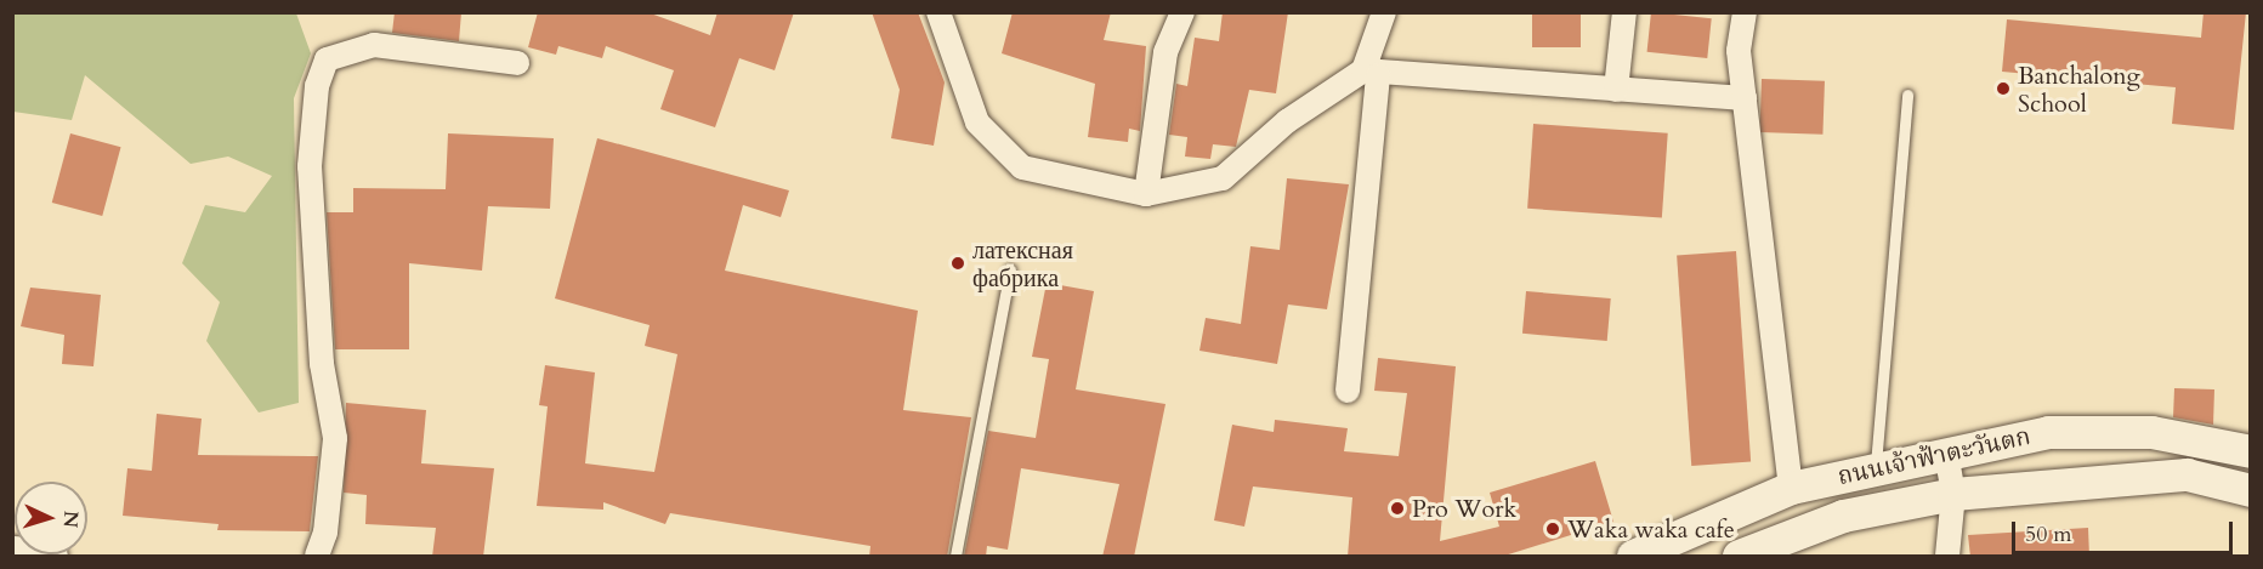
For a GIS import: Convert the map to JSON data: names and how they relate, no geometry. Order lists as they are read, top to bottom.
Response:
{
  "streets": {
    "main road": ["ถนนเจ้าฟ้าตะวันตก"]
  },
  "places": [
    "Banchalong School",
    "латексная фабрика",
    "Pro Work",
    "Waka waka cafe"
  ],
  "scale_bar": "50 m",
  "north": "right"
}
